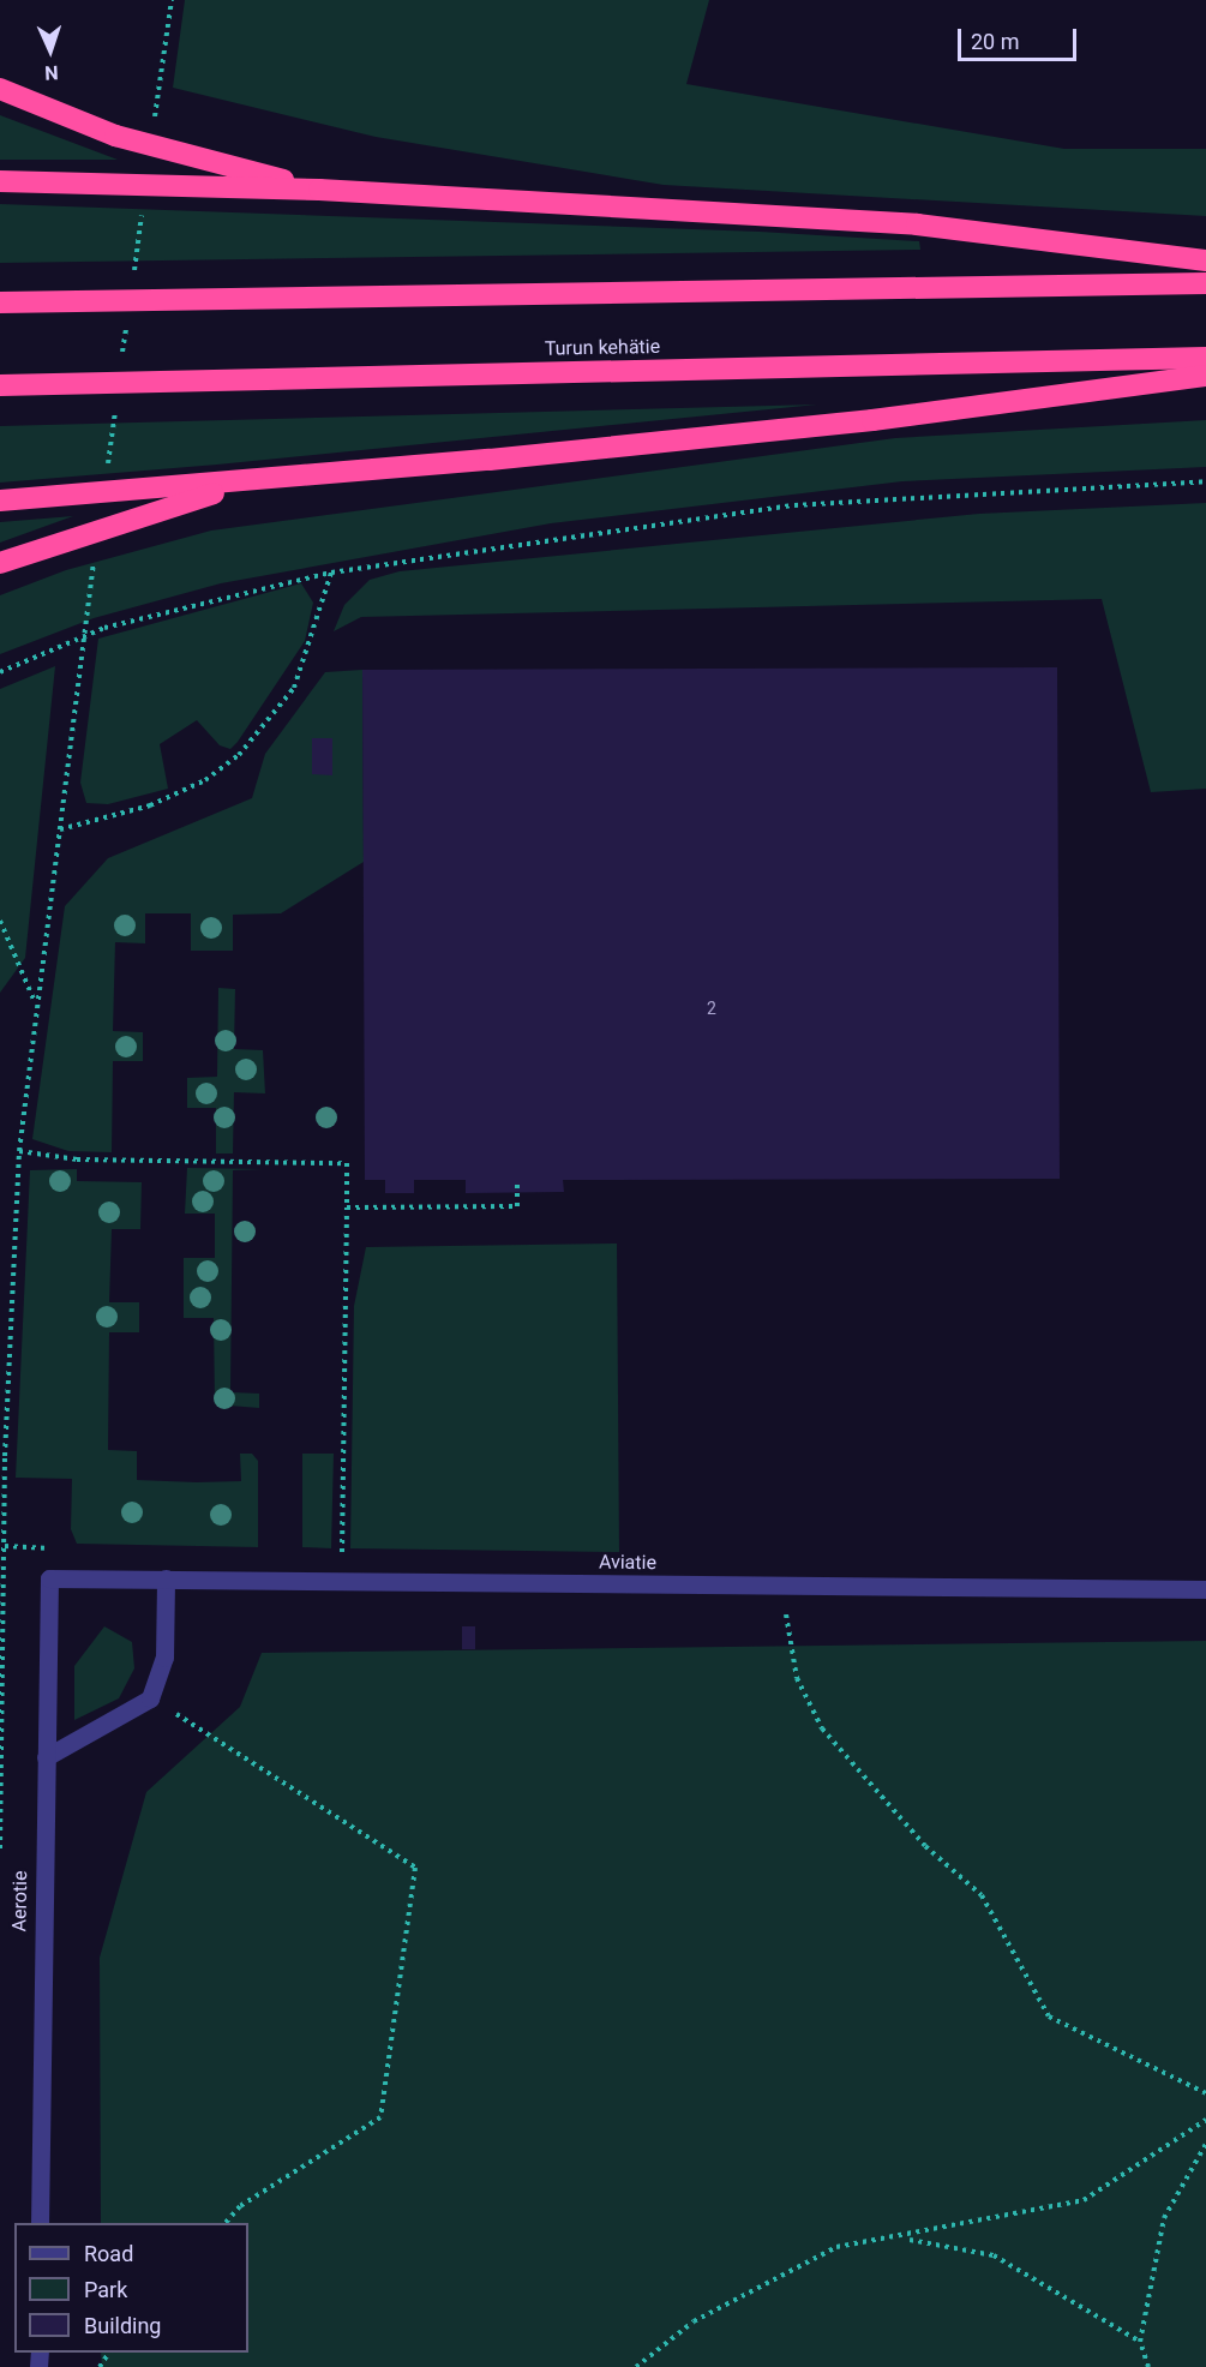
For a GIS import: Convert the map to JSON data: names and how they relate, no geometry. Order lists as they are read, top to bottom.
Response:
{
  "streets": {
    "highway": ["Turun kehätie"],
    "street": ["Aviatie", "Aerotie"]
  },
  "crossings": [
    ["Aviatie", "Aerotie"]
  ],
  "house_numbers": ["2"],
  "legend": ["Road", "Park", "Building"],
  "scale_bar": "20 m",
  "north": "bottom"
}
